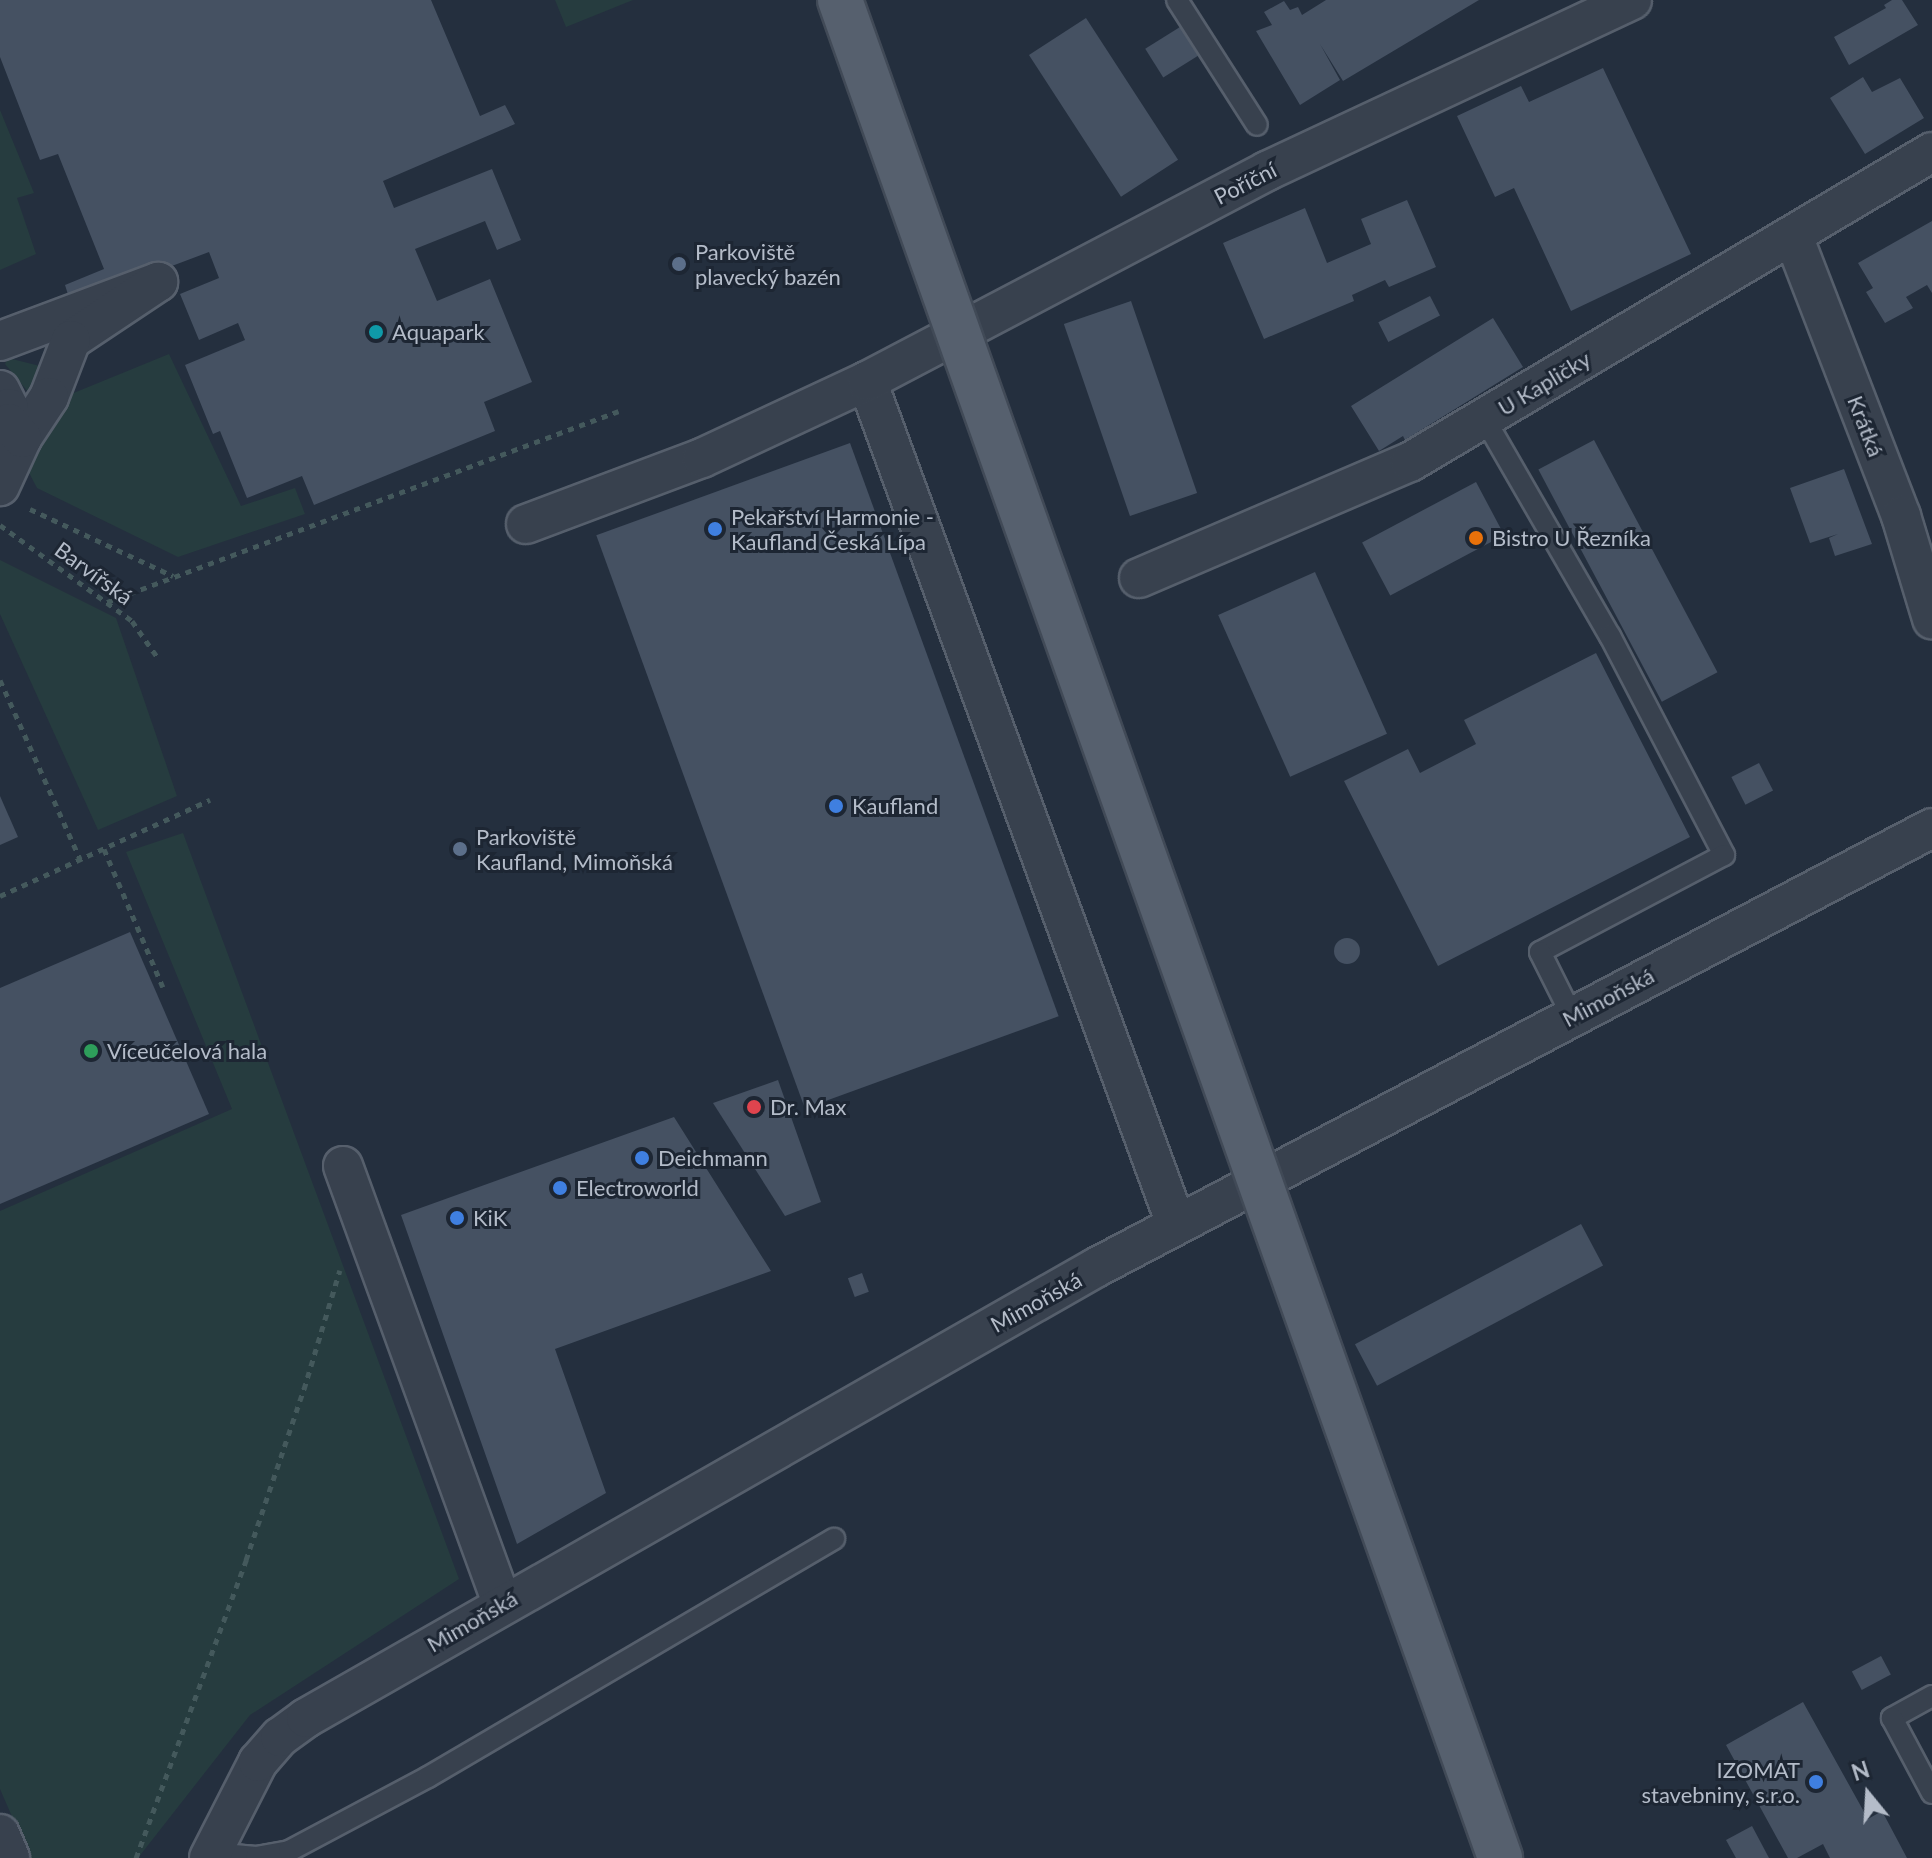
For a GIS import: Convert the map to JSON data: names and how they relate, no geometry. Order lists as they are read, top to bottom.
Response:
{
  "streets": {
    "street": [
      "Poříční",
      "U Kapličky",
      "Krátká",
      "Mimoňská"
    ],
    "path": ["Barvířská"]
  },
  "crossings": [
    ["U Kapličky", "Krátká"]
  ],
  "places": [
    "Parkoviště plavecký bazén",
    "Aquapark",
    "Pekařství Harmonie - Kaufland Česká Lípa",
    "Bistro U Řezníka",
    "Kaufland",
    "Parkoviště Kaufland, Mimoňská",
    "Víceúčelová hala",
    "Dr. Max",
    "Deichmann",
    "Electroworld",
    "KiK",
    "IZOMAT stavebniny, s.r.o."
  ],
  "north": "top"
}
